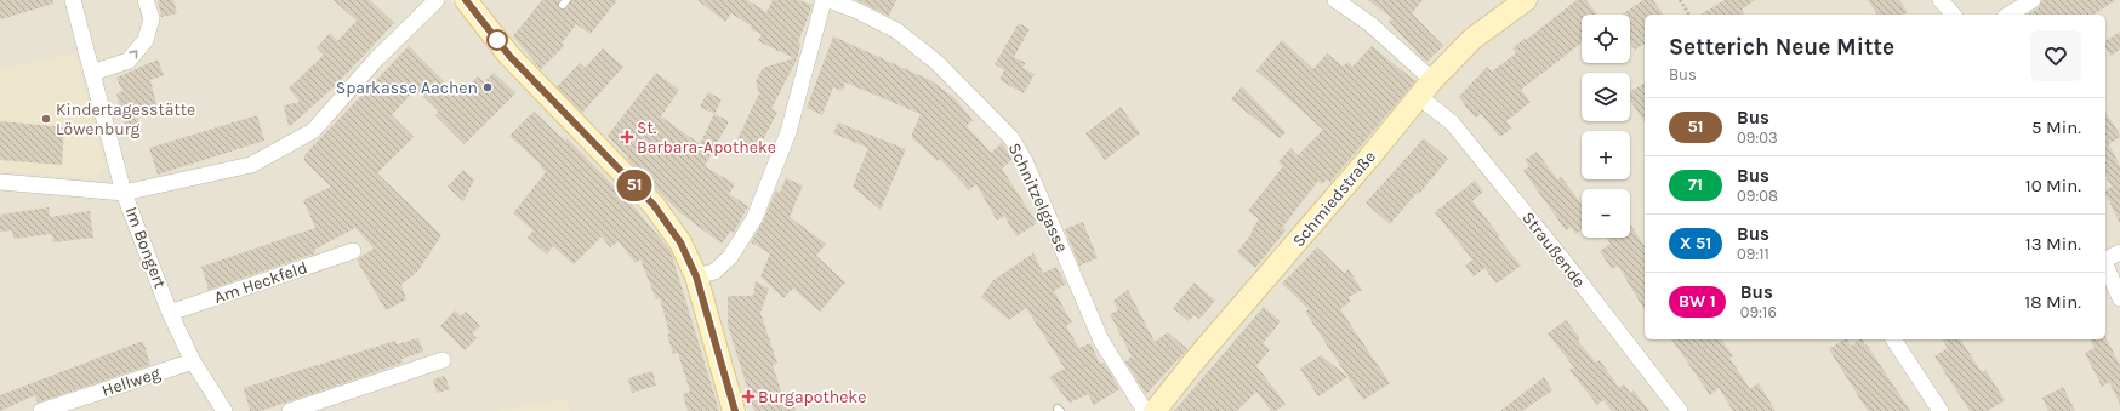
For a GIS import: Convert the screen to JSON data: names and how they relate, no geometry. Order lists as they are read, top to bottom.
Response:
{
  "streets": {
    "street": [
      "Schnitzelgasse",
      "Schmiedstraße",
      "Im Bongert",
      "Straußende",
      "Am Heckfeld",
      "Hellweg"
    ]
  },
  "crossings": [
    ["Schmiedstraße", "Straußende"],
    ["Im Bongert", "Am Heckfeld"],
    ["Im Bongert", "Hellweg"]
  ],
  "places": {
    "other": ["Sparkasse Aachen", "Kindertagesstätte Löwenburg"],
    "health": ["St. Barbara-Apotheke", "Burgapotheke"]
  },
  "lines": ["bus line 51"],
  "page": {
    "on_map": "51",
    "map_buttons": ["+", "−"],
    "heading": ["Setterich Neue Mitte", "Bus"],
    "list": [
      {
        "mark": "51",
        "name": "Bus",
        "note": "09:03",
        "value": "5 Min."
      },
      {
        "mark": "71",
        "name": "Bus",
        "note": "09:08",
        "value": "10 Min."
      },
      {
        "mark": "X 51",
        "name": "Bus",
        "note": "09:11",
        "value": "13 Min."
      },
      {
        "mark": "BW 1",
        "name": "Bus",
        "note": "09:16",
        "value": "18 Min."
      }
    ]
  }
}
